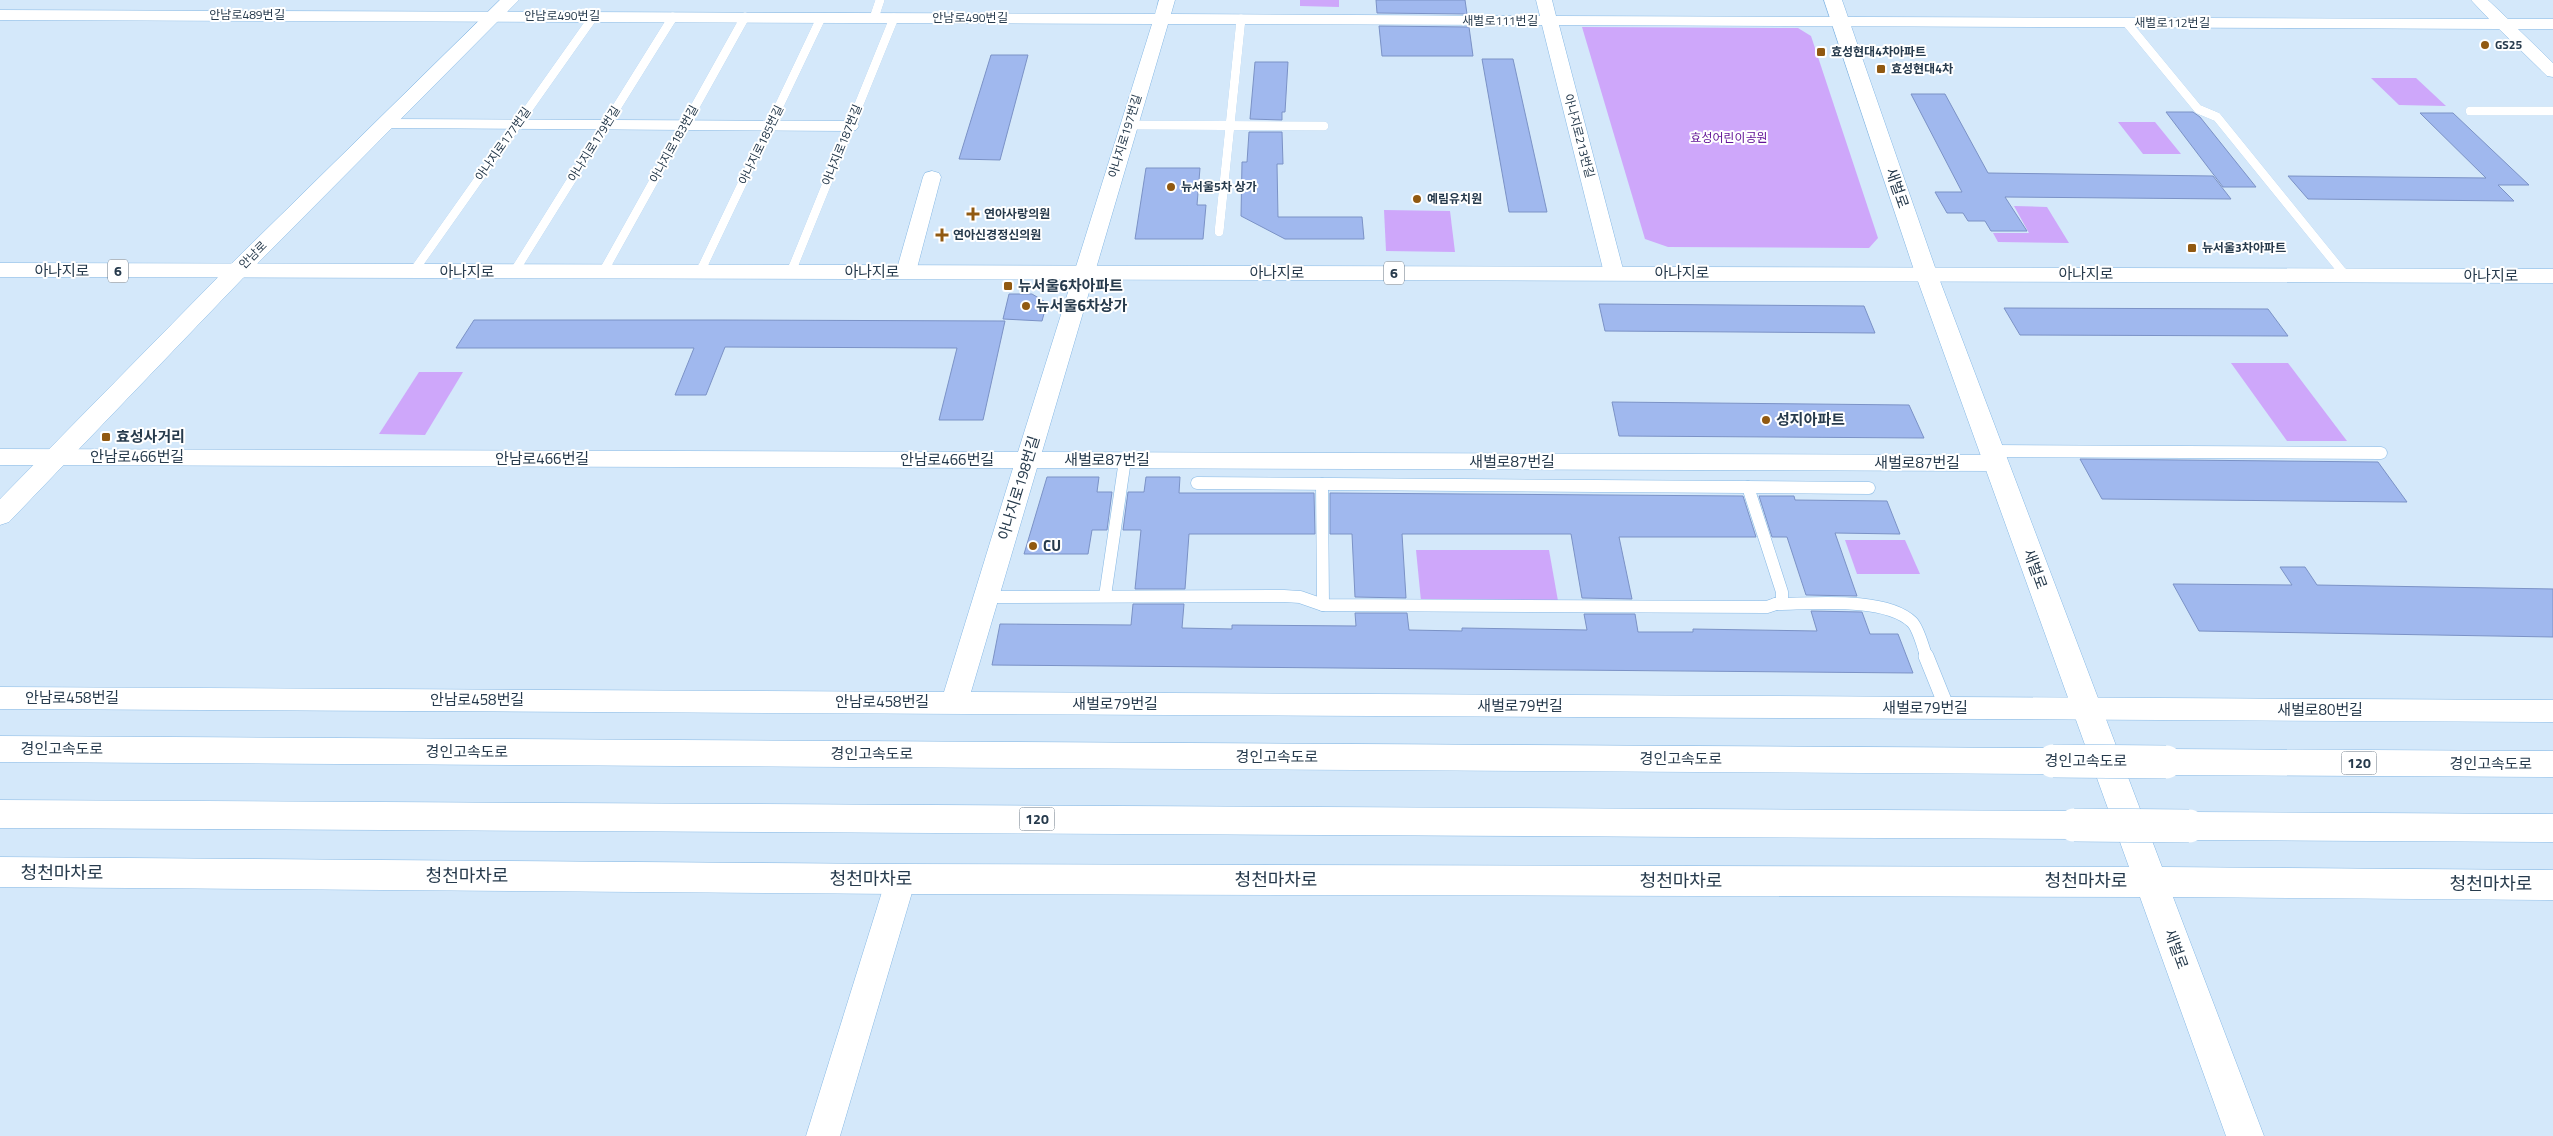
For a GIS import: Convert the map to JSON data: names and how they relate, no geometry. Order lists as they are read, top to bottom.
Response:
{
  "streets": {
    "main road": [
      "새벌로",
      "안남로",
      "아나지로",
      "6",
      "경인고속도로",
      "120",
      "청천마차로"
    ],
    "street": [
      "안남로489번길",
      "안남로490번길",
      "새벌로111번길",
      "새벌로112번길",
      "아나지로197번길",
      "아나지로213번길",
      "안남로466번길",
      "새벌로87번길",
      "아나지로198번길",
      "안남로458번길",
      "새벌로79번길",
      "새벌로80번길"
    ],
    "lane": [
      "아나지로177번길",
      "아나지로179번길",
      "아나지로183번길",
      "아나지로185번길",
      "아나지로187번길"
    ]
  },
  "crossings": [
    ["안남로489번길", "안남로490번길"],
    ["안남로489번길", "안남로"],
    ["안남로490번길", "새벌로111번길"],
    ["안남로490번길", "아나지로197번길"],
    ["안남로490번길", "아나지로177번길"],
    ["안남로490번길", "아나지로179번길"],
    ["안남로490번길", "아나지로183번길"],
    ["안남로490번길", "아나지로185번길"],
    ["안남로490번길", "아나지로187번길"],
    ["안남로490번길", "안남로"],
    ["새벌로111번길", "새벌로112번길"],
    ["새벌로111번길", "아나지로197번길"],
    ["새벌로111번길", "아나지로213번길"],
    ["새벌로111번길", "새벌로"],
    ["새벌로112번길", "새벌로"],
    ["아나지로197번길", "아나지로"],
    ["아나지로197번길", "아나지로198번길"],
    ["아나지로213번길", "아나지로"],
    ["아나지로177번길", "아나지로"],
    ["아나지로179번길", "아나지로"],
    ["아나지로183번길", "아나지로"],
    ["아나지로185번길", "아나지로"],
    ["아나지로187번길", "아나지로"],
    ["새벌로", "아나지로"],
    ["새벌로", "새벌로87번길"],
    ["새벌로", "새벌로79번길"],
    ["새벌로", "새벌로80번길"],
    ["새벌로", "청천마차로"],
    ["안남로", "아나지로"],
    ["안남로", "안남로466번길"],
    ["아나지로", "아나지로198번길"],
    ["안남로466번길", "새벌로87번길"],
    ["안남로466번길", "아나지로198번길"],
    ["새벌로87번길", "아나지로198번길"],
    ["아나지로198번길", "안남로458번길"],
    ["아나지로198번길", "새벌로79번길"],
    ["안남로458번길", "새벌로79번길"],
    ["새벌로79번길", "새벌로80번길"]
  ],
  "parks": ["효성어린이공원"],
  "places": {
    "other": [
      "GS25",
      "뉴서울5차 상가",
      "예림유치원",
      "뉴서울6차상가",
      "성지아파트",
      "CU"
    ],
    "transit": [
      "효성현대4차아파트",
      "효성현대4차",
      "뉴서울3차아파트",
      "뉴서울6차아파트",
      "효성사거리"
    ],
    "health": ["연아사랑의원", "연아신경정신의원"]
  }
}
